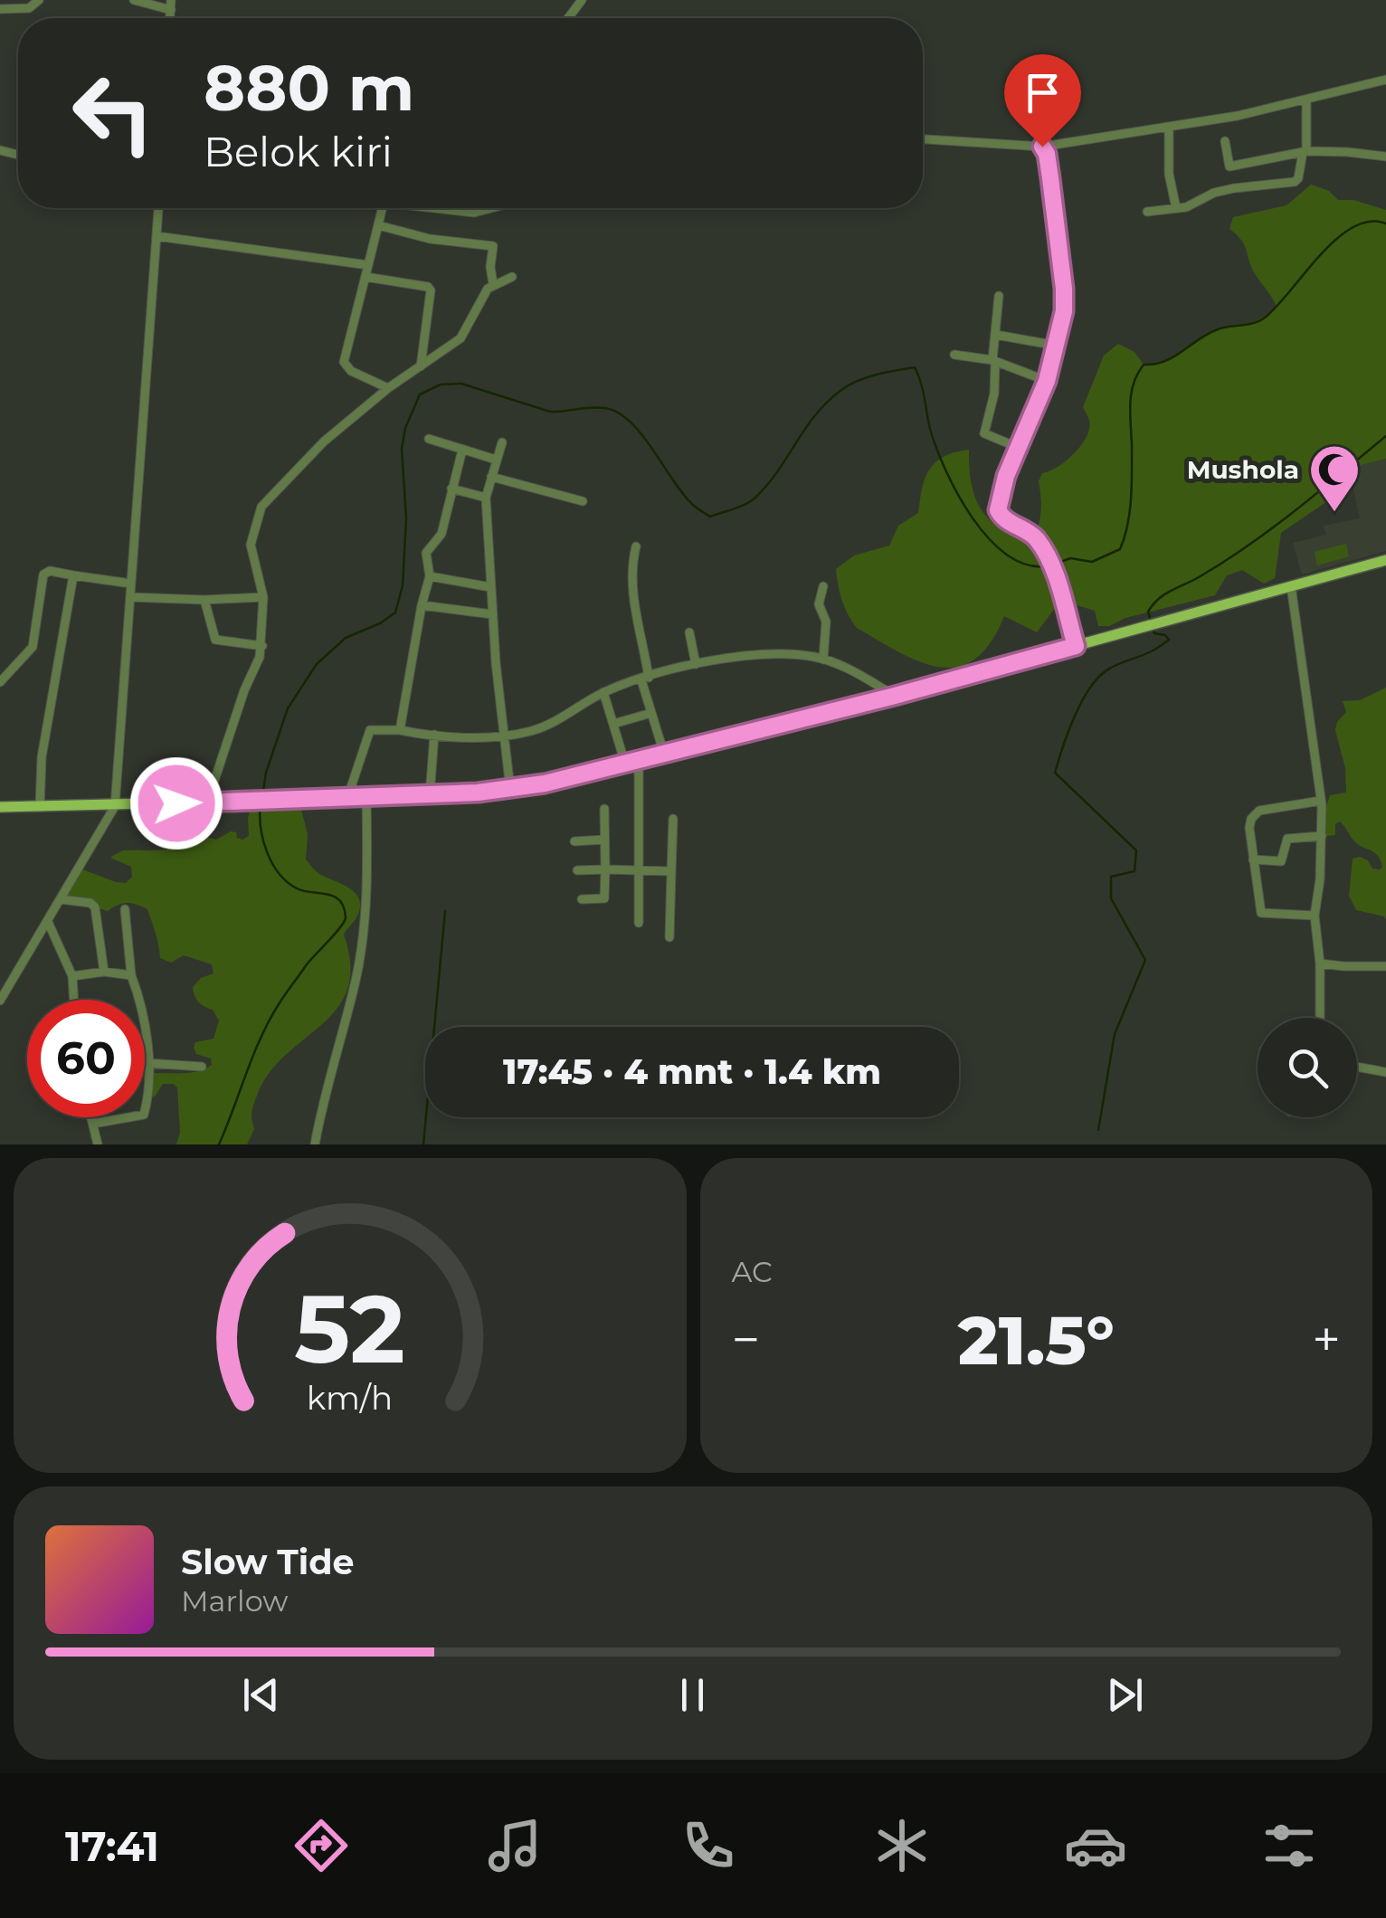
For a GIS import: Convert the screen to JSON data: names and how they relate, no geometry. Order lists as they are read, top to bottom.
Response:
{
  "places": {
    "mosque": ["Mushola"]
  },
  "page": {
    "turn": ["880 m", "Belok kiri"],
    "limit": "60",
    "trip": "17:45 · 4 mnt · 1.4 km",
    "tile": "AC",
    "heat": ["−", "21.5°", "+"],
    "song": ["Slow Tide", "Marlow"],
    "tabs": "17:41",
    "gauge": ["52", "km/h"]
  }
}
